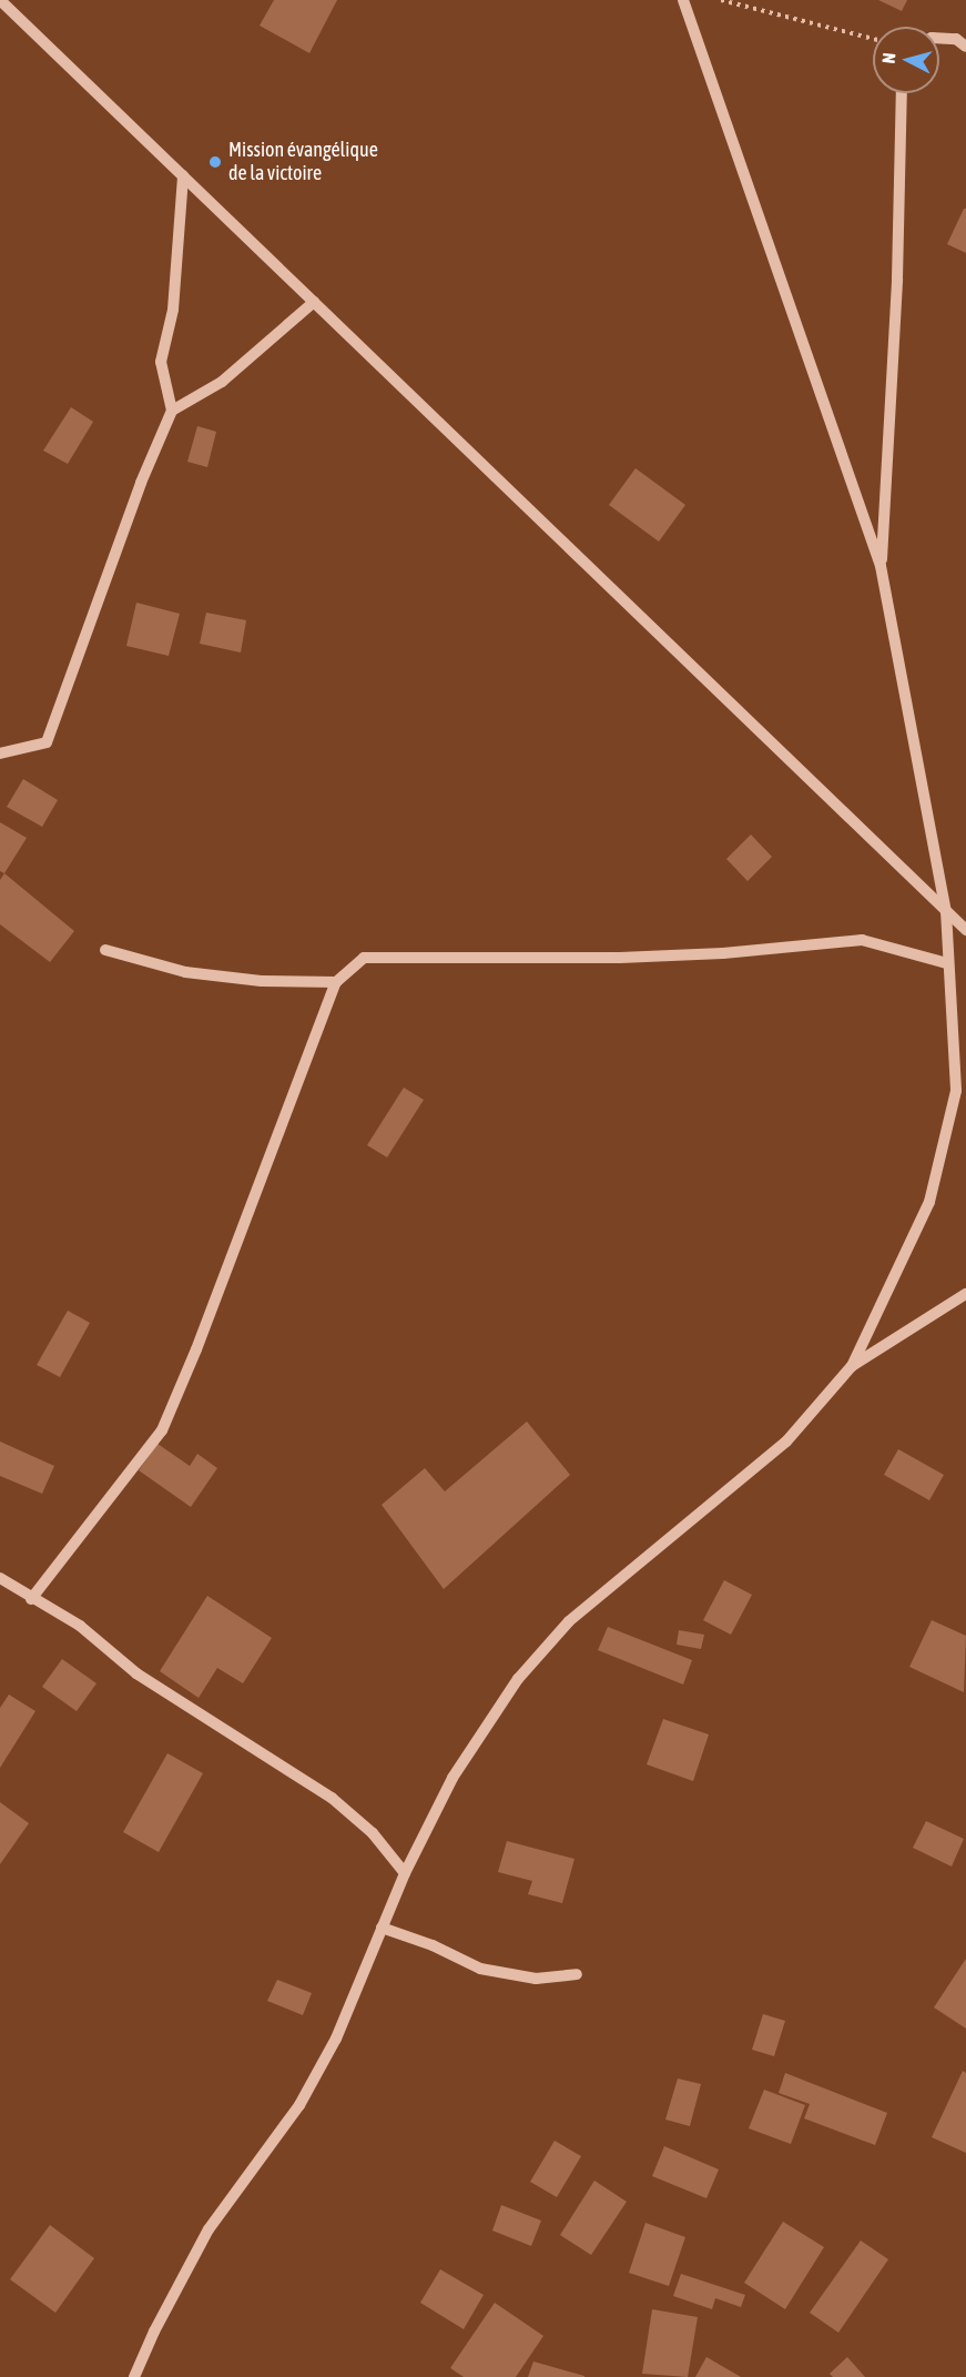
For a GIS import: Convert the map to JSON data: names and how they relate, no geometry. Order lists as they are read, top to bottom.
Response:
{
  "places": ["Mission évangélique de la victoire"],
  "north": "left"
}
